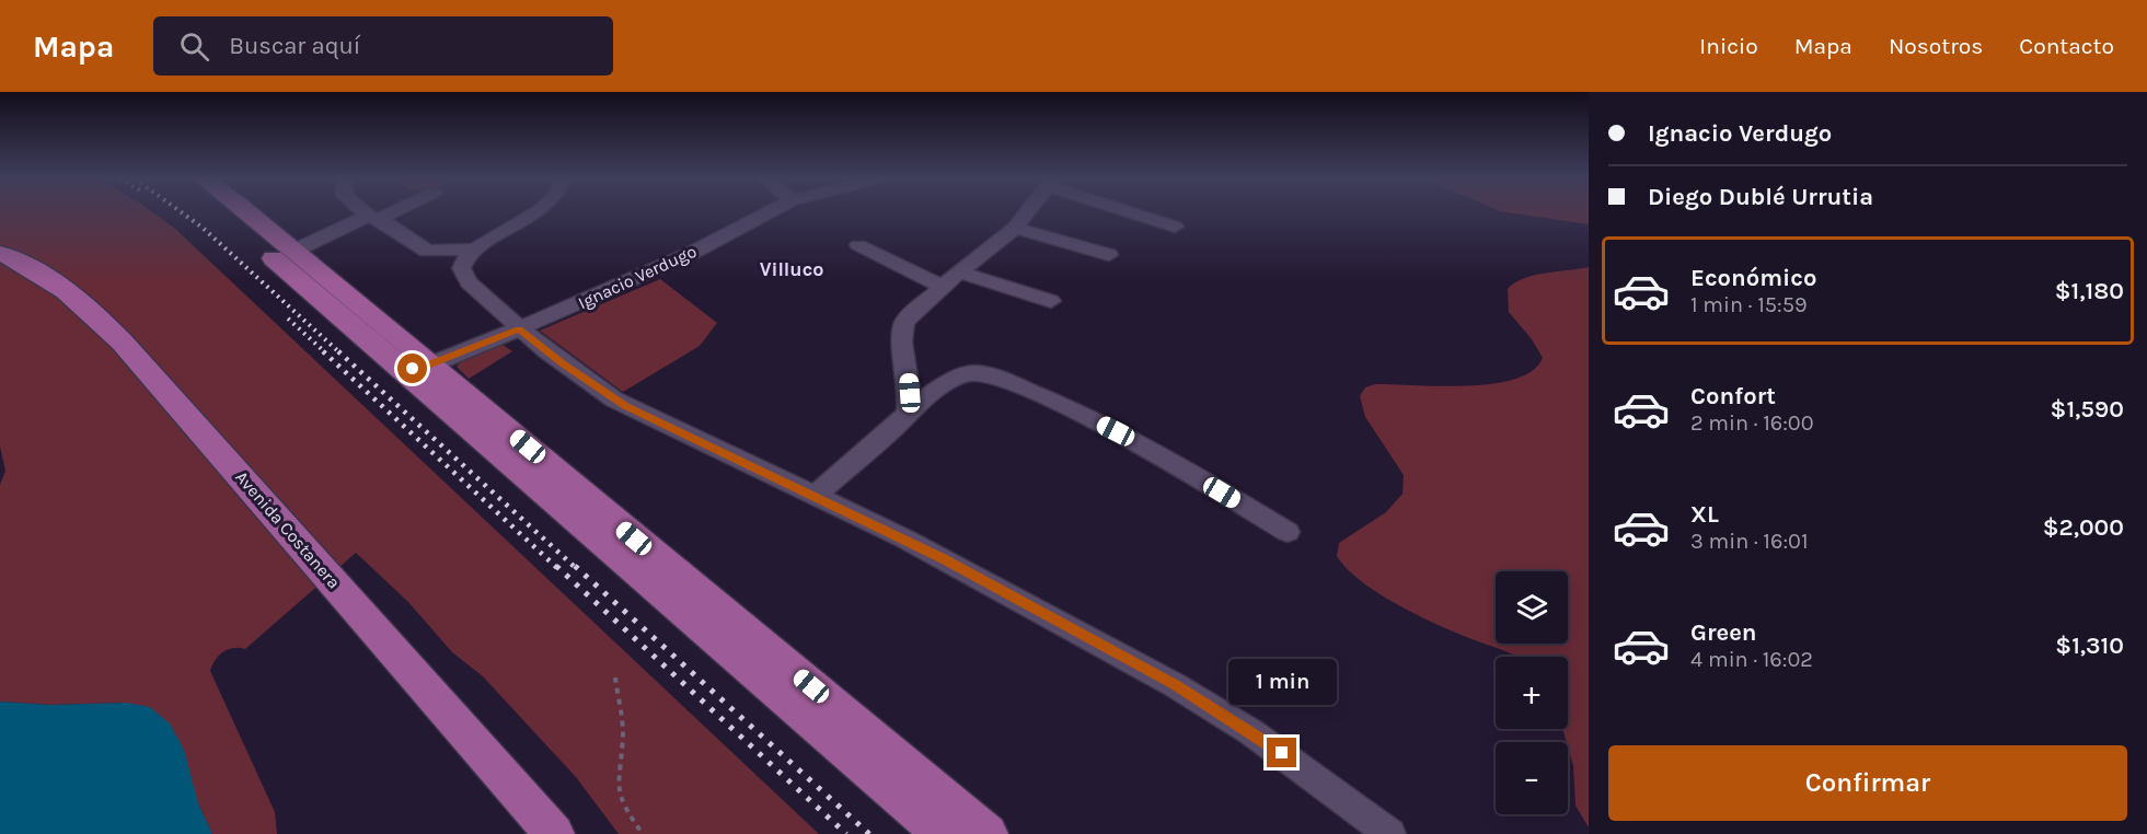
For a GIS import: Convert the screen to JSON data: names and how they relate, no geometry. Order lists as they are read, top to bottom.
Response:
{
  "streets": {
    "main road": ["Avenida Costanera"],
    "street": ["Ignacio Verdugo"]
  },
  "districts": ["Villuco"],
  "page": {
    "header": "Mapa",
    "search": "Buscar aquí",
    "nav": [
      "Inicio",
      "Mapa",
      "Nosotros",
      "Contacto"
    ],
    "banner": ["Ignacio Verdugo", "Diego Dublé Urrutia"],
    "list": [
      {
        "name": "Económico",
        "note": "1 min · 15:59",
        "value": "$1,180"
      },
      {
        "name": "Confort",
        "note": "2 min · 16:00",
        "value": "$1,590"
      },
      {
        "name": "XL",
        "note": "3 min · 16:01",
        "value": "$2,000"
      },
      {
        "name": "Green",
        "note": "4 min · 16:02",
        "value": "$1,310"
      }
    ],
    "map_buttons": ["+", "−"],
    "bubble": "1 min",
    "buttons": "Confirmar"
  }
}
